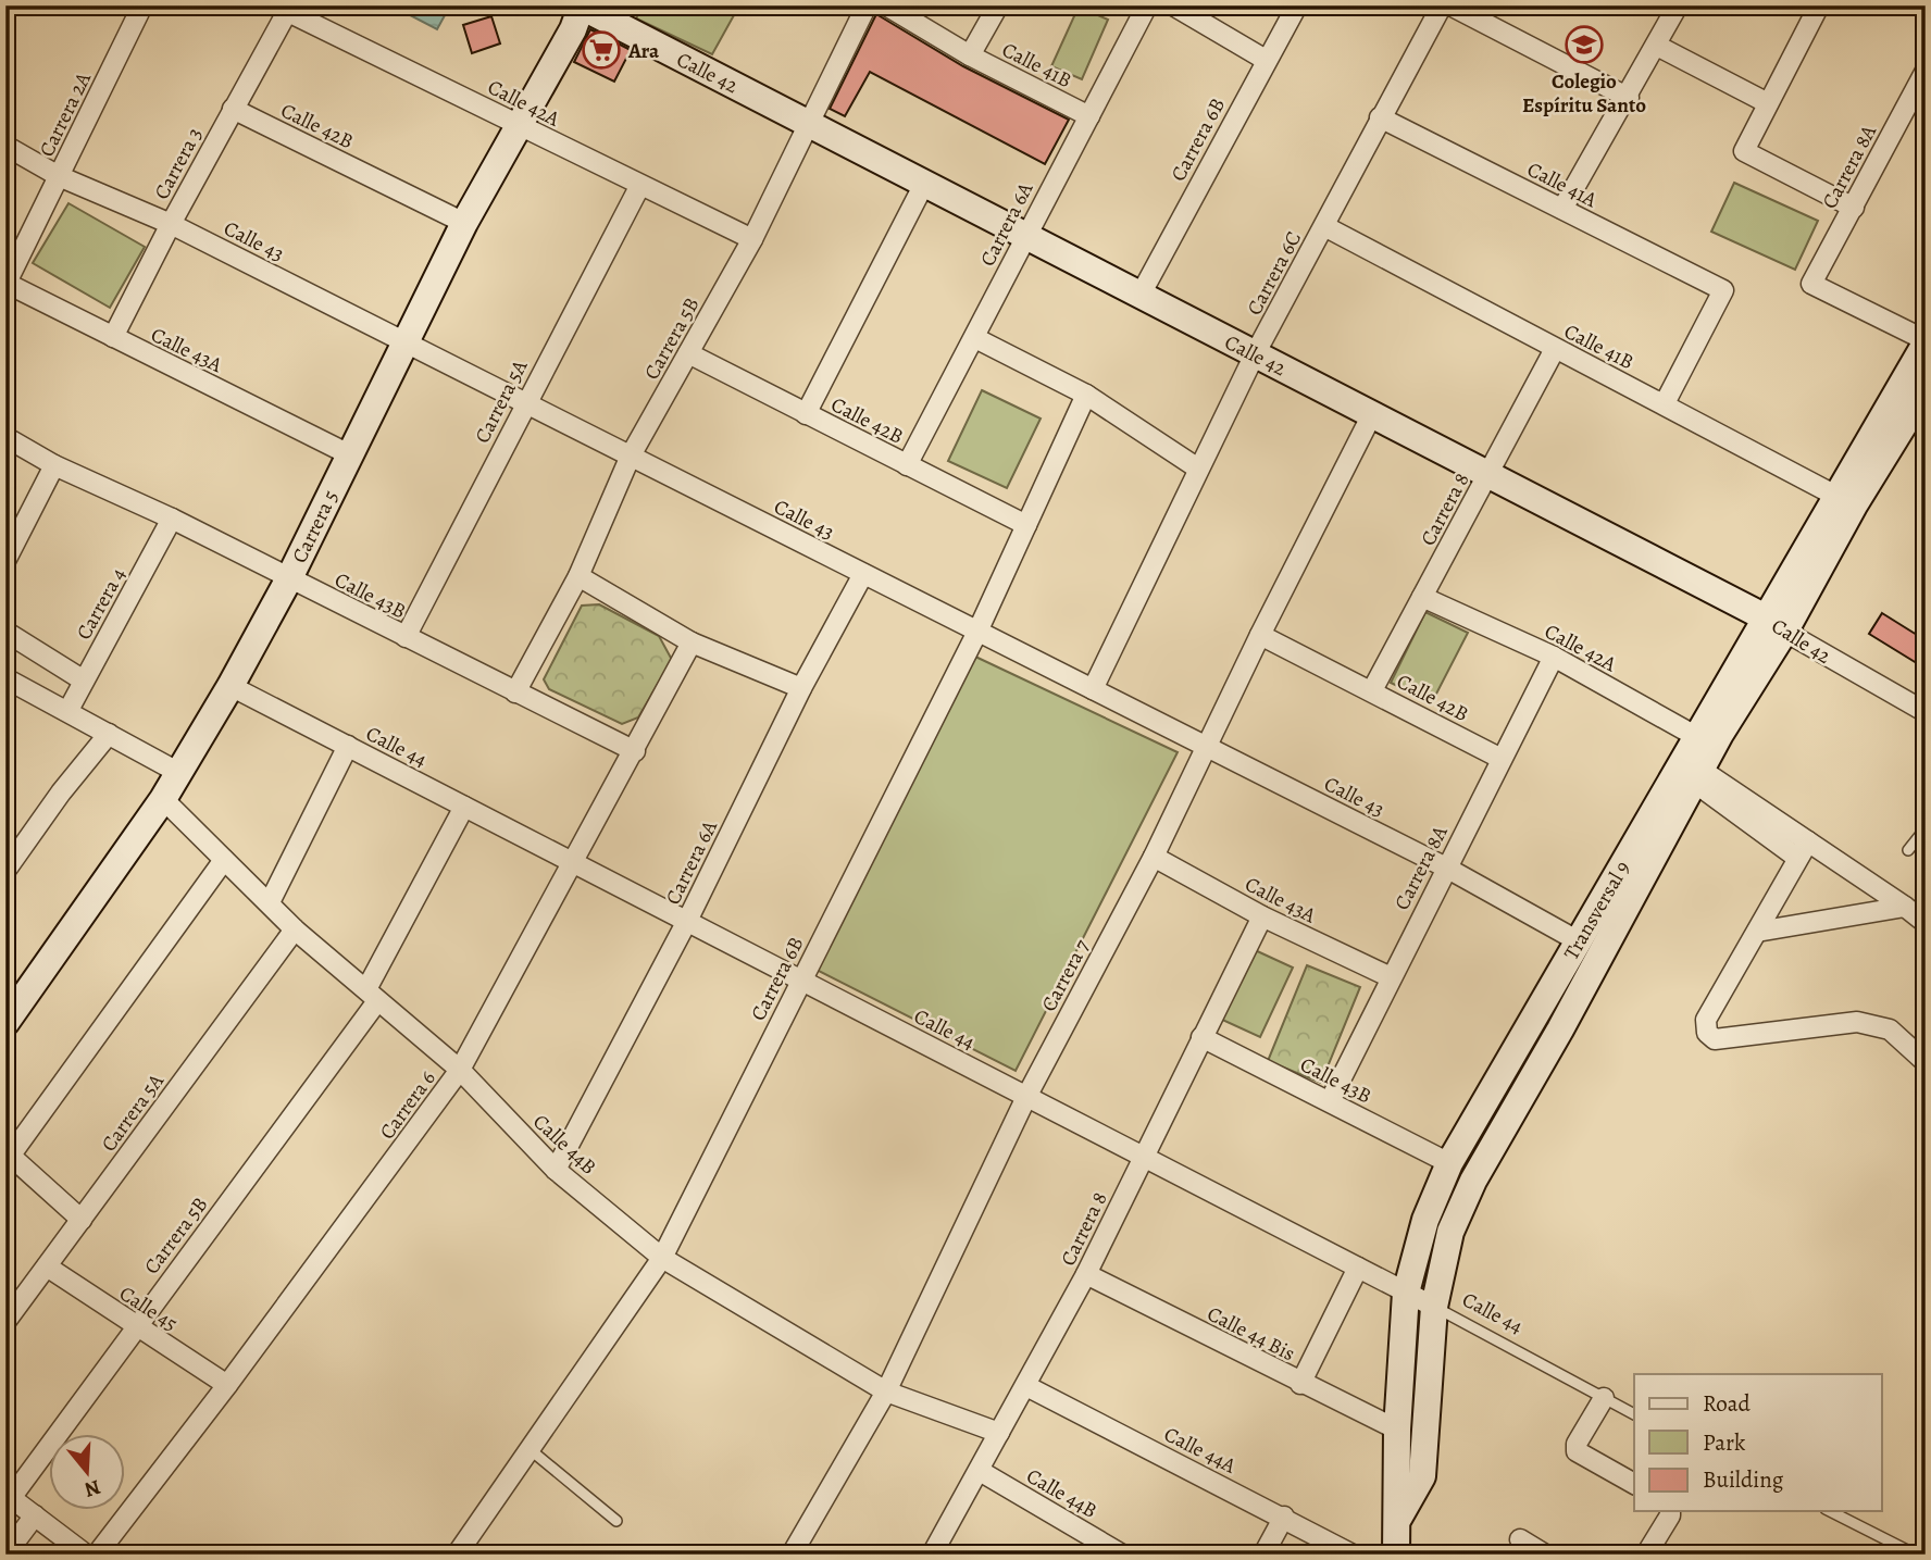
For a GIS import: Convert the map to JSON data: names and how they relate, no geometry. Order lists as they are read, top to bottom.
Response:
{
  "streets": {
    "street": [
      "Calle 41B",
      "Calle 42",
      "Calle 42A",
      "Carrera 2A",
      "Calle 42B",
      "Carrera 6B",
      "Carrera 3",
      "Carrera 8A",
      "Calle 41A",
      "Carrera 6A",
      "Calle 43",
      "Carrera 6C",
      "Carrera 5B",
      "Calle 43A",
      "Carrera 5A",
      "Carrera 8",
      "Carrera 5",
      "Calle 43B",
      "Carrera 4",
      "Calle 44",
      "Transversal 9",
      "Carrera 7",
      "Carrera 6",
      "Calle 44B",
      "Calle 45",
      "Calle 44 Bis",
      "Calle 44A"
    ]
  },
  "crossings": [
    ["Calle 41B", "Calle 41A"],
    ["Calle 41B", "Carrera 6A"],
    ["Calle 41B", "Carrera 6C"],
    ["Calle 41B", "Carrera 8"],
    ["Calle 41B", "Transversal 9"],
    ["Calle 42", "Carrera 6B"],
    ["Calle 42", "Carrera 6A"],
    ["Calle 42", "Carrera 6C"],
    ["Calle 42", "Carrera 5B"],
    ["Calle 42", "Carrera 8"],
    ["Calle 42", "Carrera 5"],
    ["Calle 42", "Transversal 9"],
    ["Calle 42", "Carrera 7"],
    ["Calle 42A", "Carrera 3"],
    ["Calle 42A", "Carrera 8A"],
    ["Calle 42A", "Carrera 5B"],
    ["Calle 42A", "Carrera 5A"],
    ["Calle 42A", "Carrera 8"],
    ["Calle 42A", "Carrera 5"],
    ["Calle 42A", "Transversal 9"],
    ["Carrera 2A", "Calle 43"],
    ["Carrera 2A", "Calle 43A"],
    ["Calle 42B", "Carrera 6B"],
    ["Calle 42B", "Carrera 3"],
    ["Calle 42B", "Carrera 8A"],
    ["Calle 42B", "Carrera 6A"],
    ["Calle 42B", "Carrera 5B"],
    ["Calle 42B", "Carrera 8"],
    ["Calle 42B", "Carrera 5"],
    ["Calle 42B", "Carrera 7"],
    ["Carrera 6B", "Calle 43"],
    ["Carrera 6B", "Calle 44"],
    ["Carrera 6B", "Calle 44B"],
    ["Carrera 3", "Calle 43"],
    ["Carrera 3", "Calle 43A"],
    ["Carrera 8A", "Calle 43"],
    ["Carrera 8A", "Calle 43A"],
    ["Carrera 8A", "Calle 43B"],
    ["Carrera 8A", "Transversal 9"],
    ["Calle 41A", "Carrera 6C"],
    ["Carrera 6A", "Calle 43"],
    ["Carrera 6A", "Calle 44"],
    ["Carrera 6A", "Calle 44B"],
    ["Calle 43", "Carrera 6C"],
    ["Calle 43", "Carrera 5B"],
    ["Calle 43", "Carrera 5A"],
    ["Calle 43", "Carrera 5"],
    ["Calle 43", "Transversal 9"],
    ["Calle 43", "Carrera 7"],
    ["Carrera 5B", "Calle 43B"],
    ["Carrera 5B", "Calle 44"],
    ["Carrera 5B", "Calle 44B"],
    ["Carrera 5B", "Calle 45"],
    ["Calle 43A", "Carrera 8"],
    ["Calle 43A", "Carrera 5"],
    ["Calle 43A", "Carrera 7"],
    ["Carrera 5A", "Calle 43B"],
    ["Carrera 5A", "Calle 44B"],
    ["Carrera 5A", "Calle 45"],
    ["Carrera 8", "Calle 43B"],
    ["Carrera 8", "Calle 44"],
    ["Carrera 8", "Calle 44B"],
    ["Carrera 8", "Calle 44 Bis"],
    ["Carrera 8", "Calle 44A"],
    ["Carrera 5", "Calle 43B"],
    ["Carrera 5", "Calle 44"],
    ["Carrera 5", "Calle 44B"],
    ["Calle 43B", "Carrera 4"],
    ["Calle 43B", "Transversal 9"],
    ["Calle 43B", "Carrera 6"],
    ["Calle 44", "Transversal 9"],
    ["Calle 44", "Carrera 7"],
    ["Calle 44", "Carrera 6"],
    ["Transversal 9", "Calle 44 Bis"],
    ["Carrera 7", "Calle 44B"],
    ["Carrera 6", "Calle 44B"],
    ["Carrera 6", "Calle 45"]
  ],
  "places": {
    "school or university": ["Colegio Espíritu Santo"],
    "supermarket": ["Ara"]
  },
  "legend": ["Road", "Park", "Building"],
  "north": "bottom"
}
